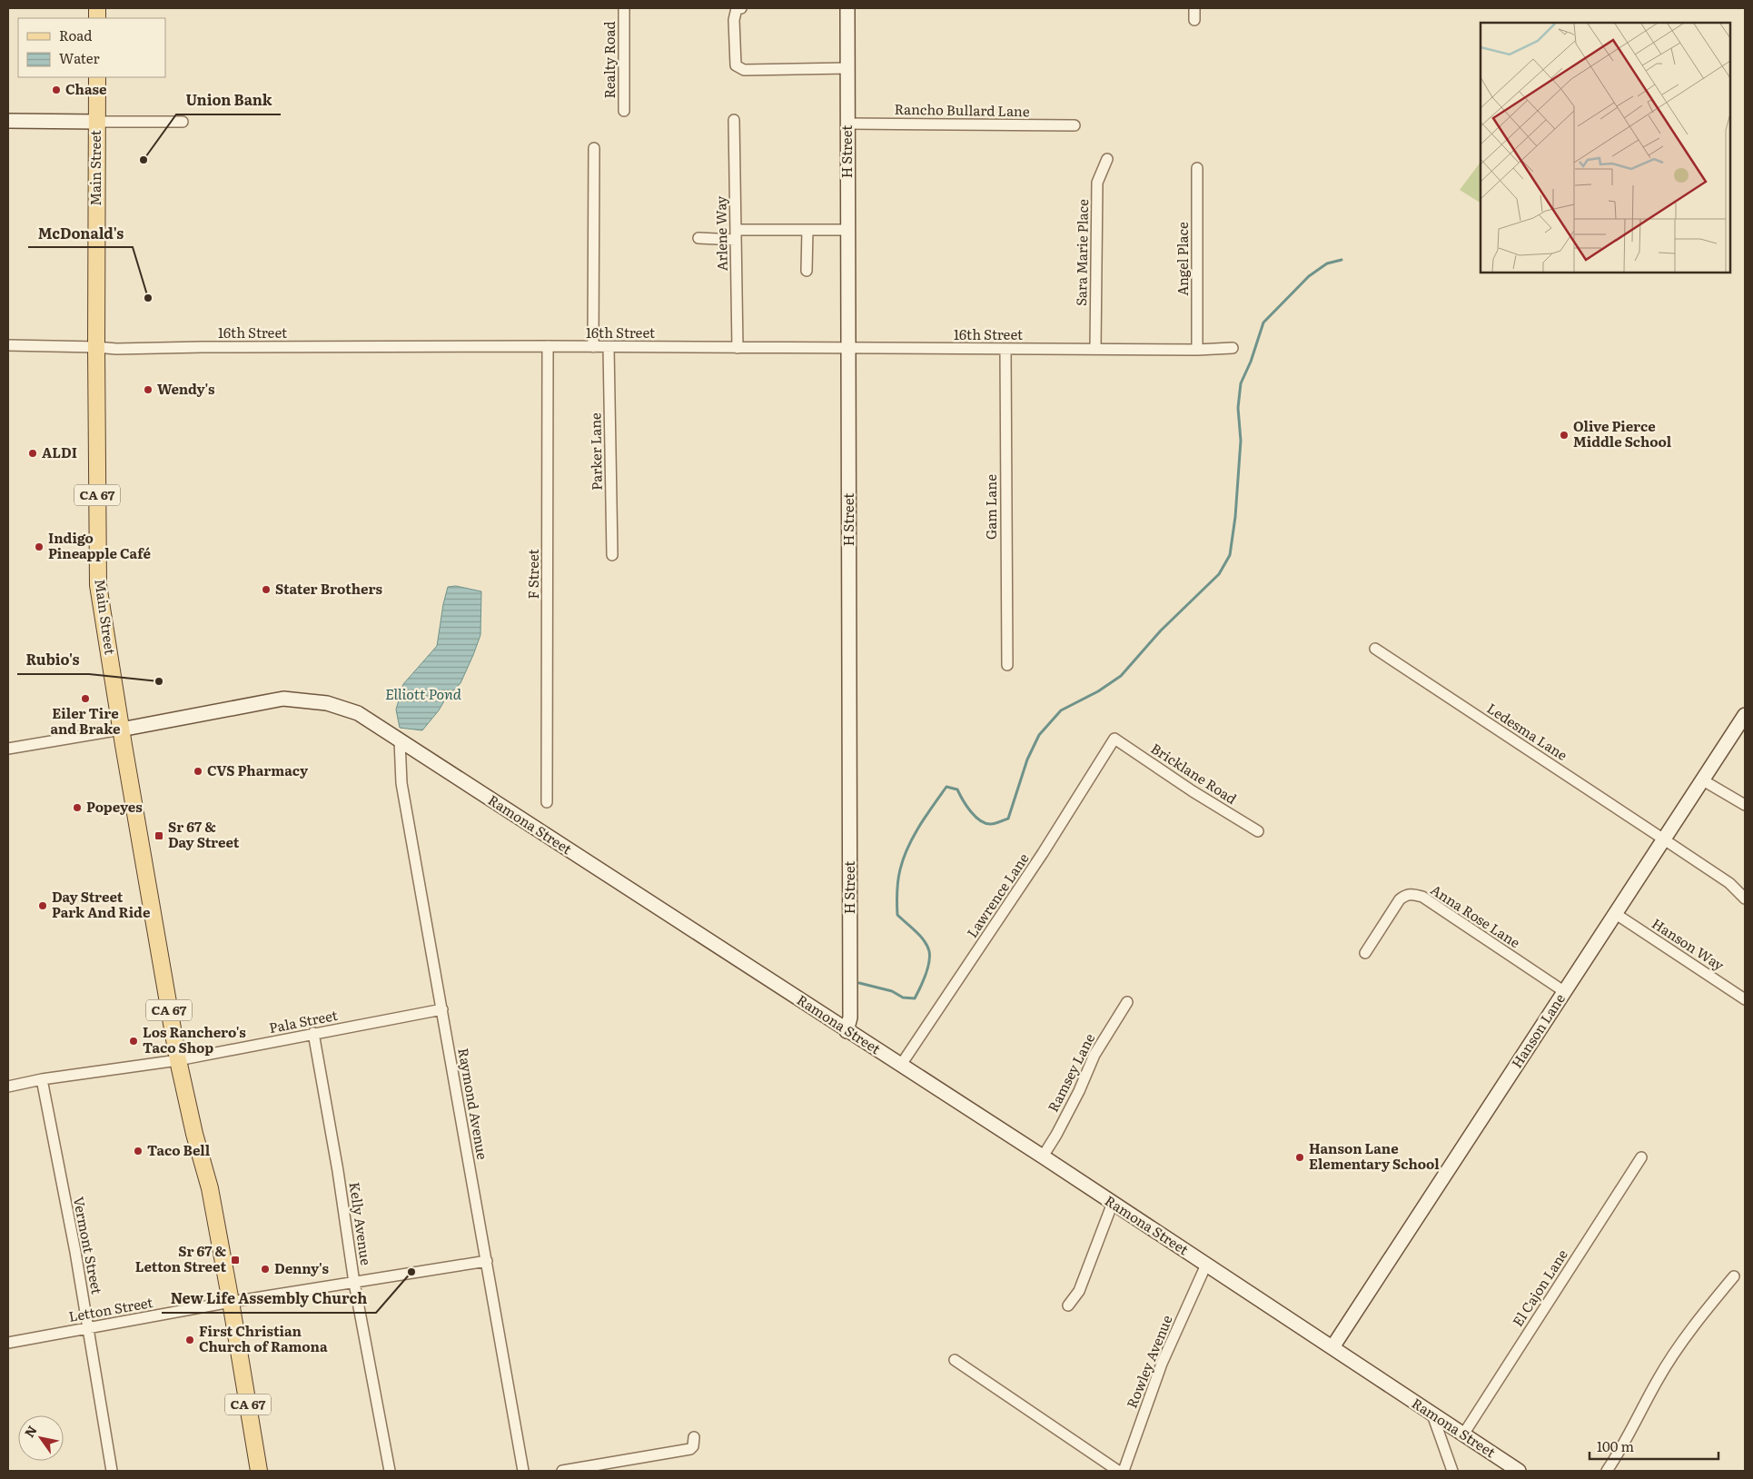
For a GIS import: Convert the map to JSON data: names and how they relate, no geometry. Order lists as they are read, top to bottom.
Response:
{
  "streets": {
    "main road": [
      "H Street",
      "Main Street",
      "CA 67",
      "Ramona Street",
      "Hanson Lane"
    ],
    "street": [
      "Realty Road",
      "Rancho Bullard Lane",
      "Arlene Way",
      "Sara Marie Place",
      "Angel Place",
      "16th Street",
      "Parker Lane",
      "Gam Lane",
      "F Street",
      "Ledesma Lane",
      "Bricklane Road",
      "Lawrence Lane",
      "Anna Rose Lane",
      "Hanson Way",
      "Pala Street",
      "Ramsey Lane",
      "Raymond Avenue",
      "Kelly Avenue",
      "Vermont Street",
      "El Cajon Lane",
      "Letton Street",
      "Rowley Avenue"
    ]
  },
  "crossings": [
    ["Rancho Bullard Lane", "H Street"],
    ["H Street", "16th Street"],
    ["H Street", "Ramona Street"],
    ["Main Street", "16th Street"],
    ["Main Street", "Ramona Street"],
    ["Main Street", "Pala Street"],
    ["Main Street", "Letton Street"],
    ["Arlene Way", "16th Street"],
    ["Sara Marie Place", "16th Street"],
    ["Angel Place", "16th Street"],
    ["16th Street", "Parker Lane"],
    ["16th Street", "Gam Lane"],
    ["16th Street", "F Street"],
    ["Ledesma Lane", "Hanson Lane"],
    ["Bricklane Road", "Lawrence Lane"],
    ["Ramona Street", "Lawrence Lane"],
    ["Ramona Street", "Hanson Lane"],
    ["Ramona Street", "Ramsey Lane"],
    ["Ramona Street", "Raymond Avenue"],
    ["Ramona Street", "El Cajon Lane"],
    ["Ramona Street", "Rowley Avenue"],
    ["Anna Rose Lane", "Hanson Lane"],
    ["Hanson Way", "Hanson Lane"],
    ["Pala Street", "Raymond Avenue"],
    ["Pala Street", "Kelly Avenue"],
    ["Pala Street", "Vermont Street"],
    ["Raymond Avenue", "Letton Street"],
    ["Kelly Avenue", "Letton Street"],
    ["Vermont Street", "Letton Street"]
  ],
  "water": ["Elliott Pond"],
  "places": {
    "other": [
      "Chase",
      "Union Bank",
      "McDonald's",
      "Wendy's",
      "Olive Pierce Middle School",
      "ALDI",
      "Indigo Pineapple Café",
      "Stater Brothers",
      "Rubio's",
      "Eiler Tire and Brake",
      "CVS Pharmacy",
      "Popeyes",
      "Day Street Park And Ride",
      "Los Ranchero's Taco Shop",
      "Taco Bell",
      "Hanson Lane Elementary School",
      "Denny's",
      "New Life Assembly Church",
      "First Christian Church of Ramona"
    ],
    "transit": ["Sr 67 & Day Street", "Sr 67 & Letton Street"]
  },
  "legend": ["Road", "Water"],
  "scale_bar": "100 m",
  "north": "top left"
}
